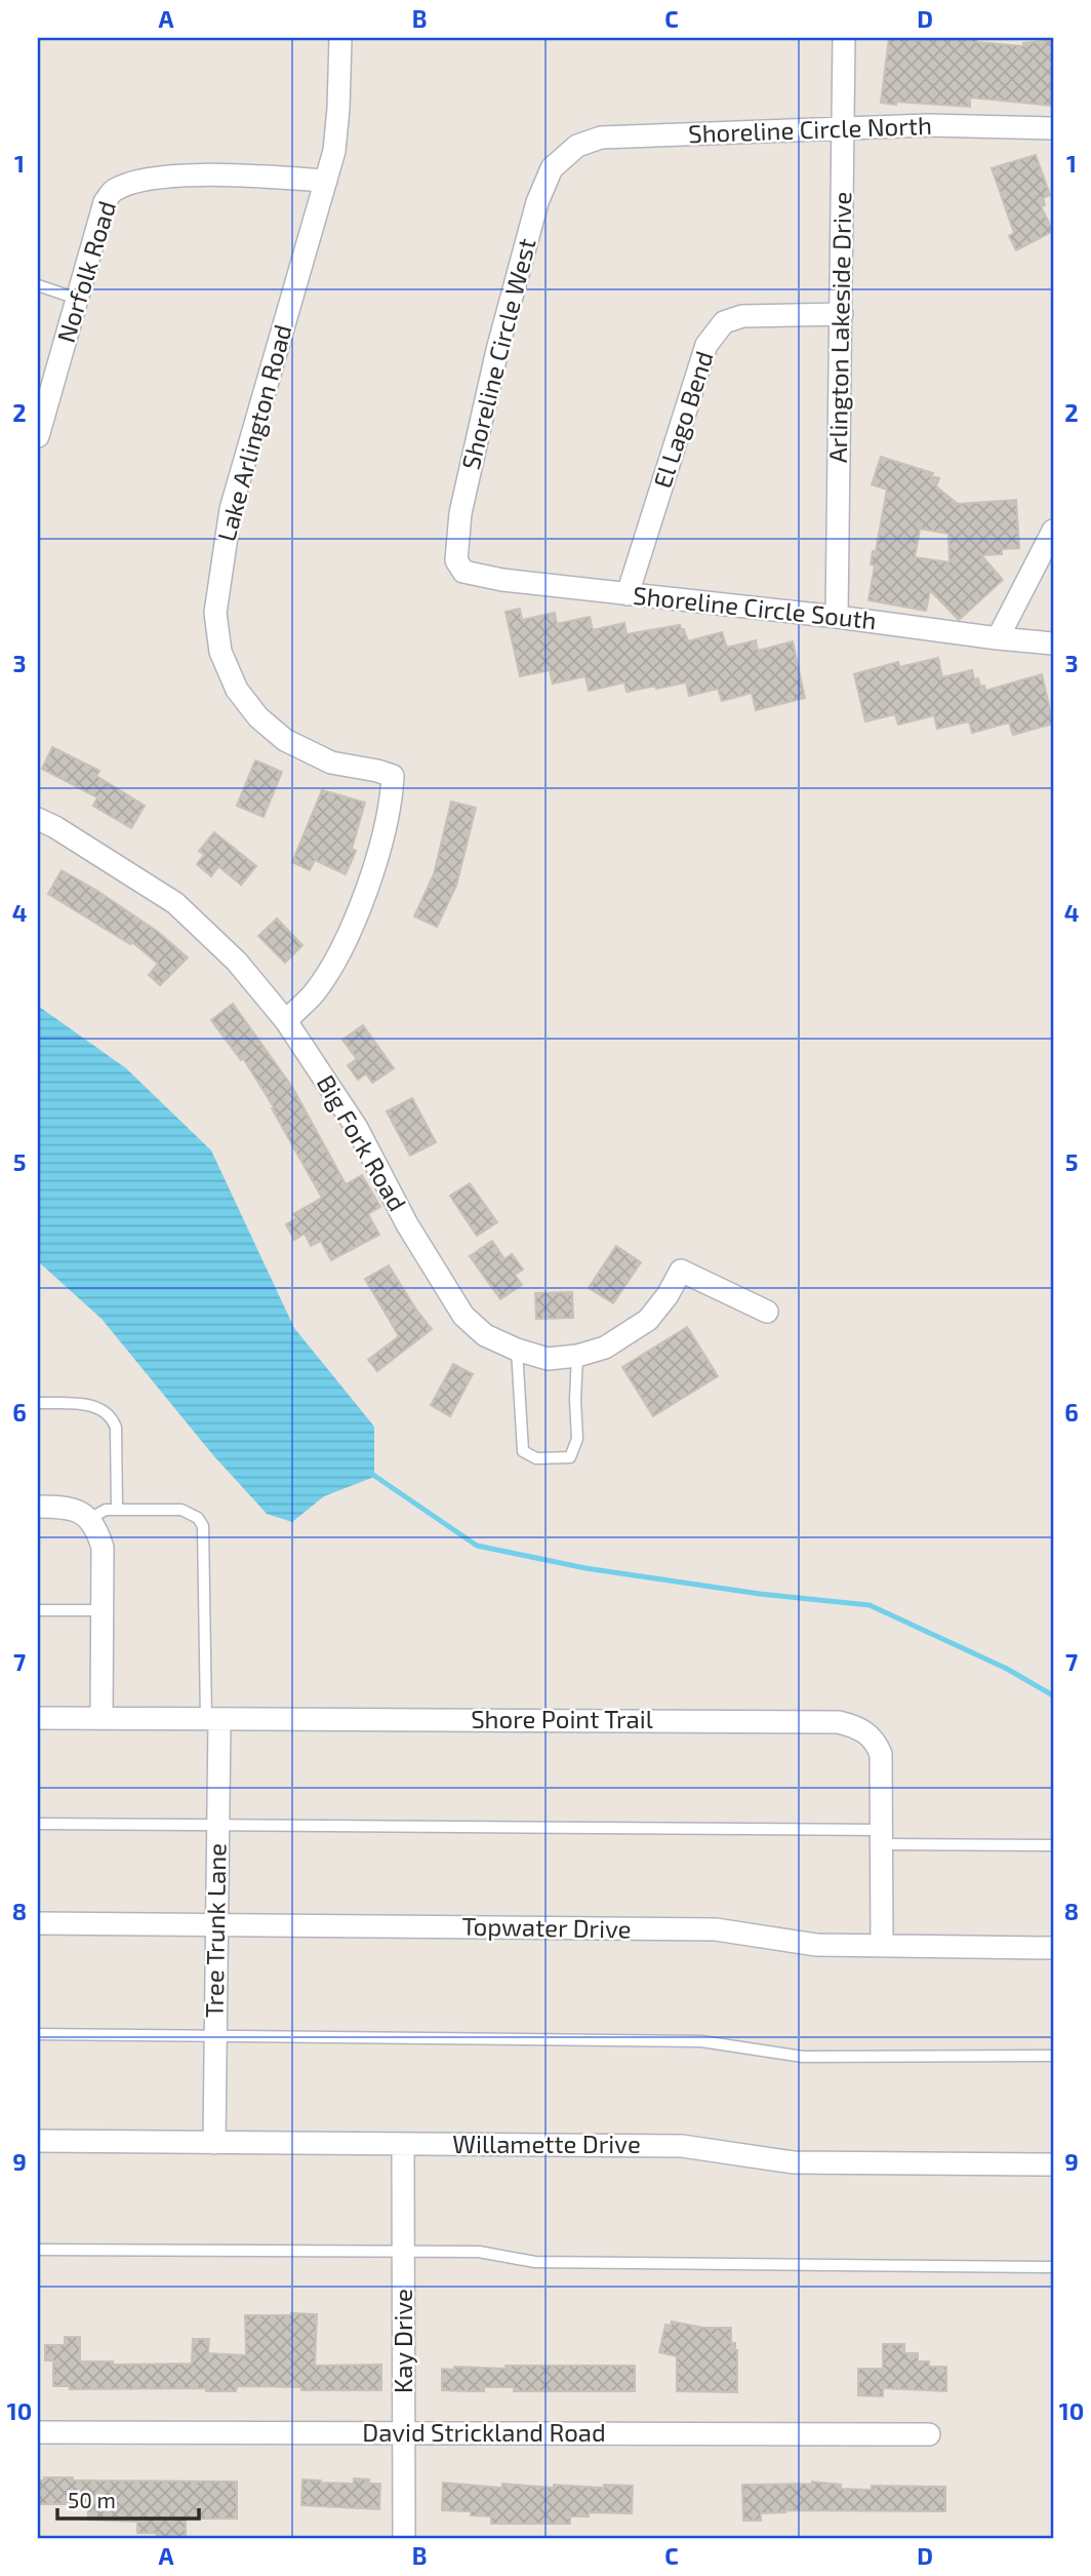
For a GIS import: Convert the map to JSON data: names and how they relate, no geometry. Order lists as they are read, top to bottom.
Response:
{
  "streets": {
    "street": [
      "Shoreline Circle North",
      "Norfolk Road",
      "Arlington Lakeside Drive",
      "Shoreline Circle West",
      "El Lago Bend",
      "Lake Arlington Road",
      "Shoreline Circle South",
      "Big Fork Road",
      "Shore Point Trail",
      "Topwater Drive",
      "Tree Trunk Lane",
      "Willamette Drive",
      "Kay Drive",
      "David Strickland Road"
    ]
  },
  "crossings": [
    ["Shoreline Circle North", "Arlington Lakeside Drive"],
    ["Shoreline Circle North", "Shoreline Circle West"],
    ["Norfolk Road", "Lake Arlington Road"],
    ["Arlington Lakeside Drive", "El Lago Bend"],
    ["Arlington Lakeside Drive", "Shoreline Circle South"],
    ["Shoreline Circle West", "Shoreline Circle South"],
    ["El Lago Bend", "Shoreline Circle South"],
    ["Lake Arlington Road", "Big Fork Road"],
    ["Shore Point Trail", "Topwater Drive"],
    ["Shore Point Trail", "Tree Trunk Lane"],
    ["Topwater Drive", "Tree Trunk Lane"],
    ["Tree Trunk Lane", "Willamette Drive"],
    ["Willamette Drive", "Kay Drive"],
    ["Kay Drive", "David Strickland Road"]
  ],
  "scale_bar": "50 m",
  "grid": {
    "columns": [
      "A",
      "B",
      "C",
      "D"
    ],
    "rows": [
      "1",
      "2",
      "3",
      "4",
      "5",
      "6",
      "7",
      "8",
      "9",
      "10"
    ]
  }
}
